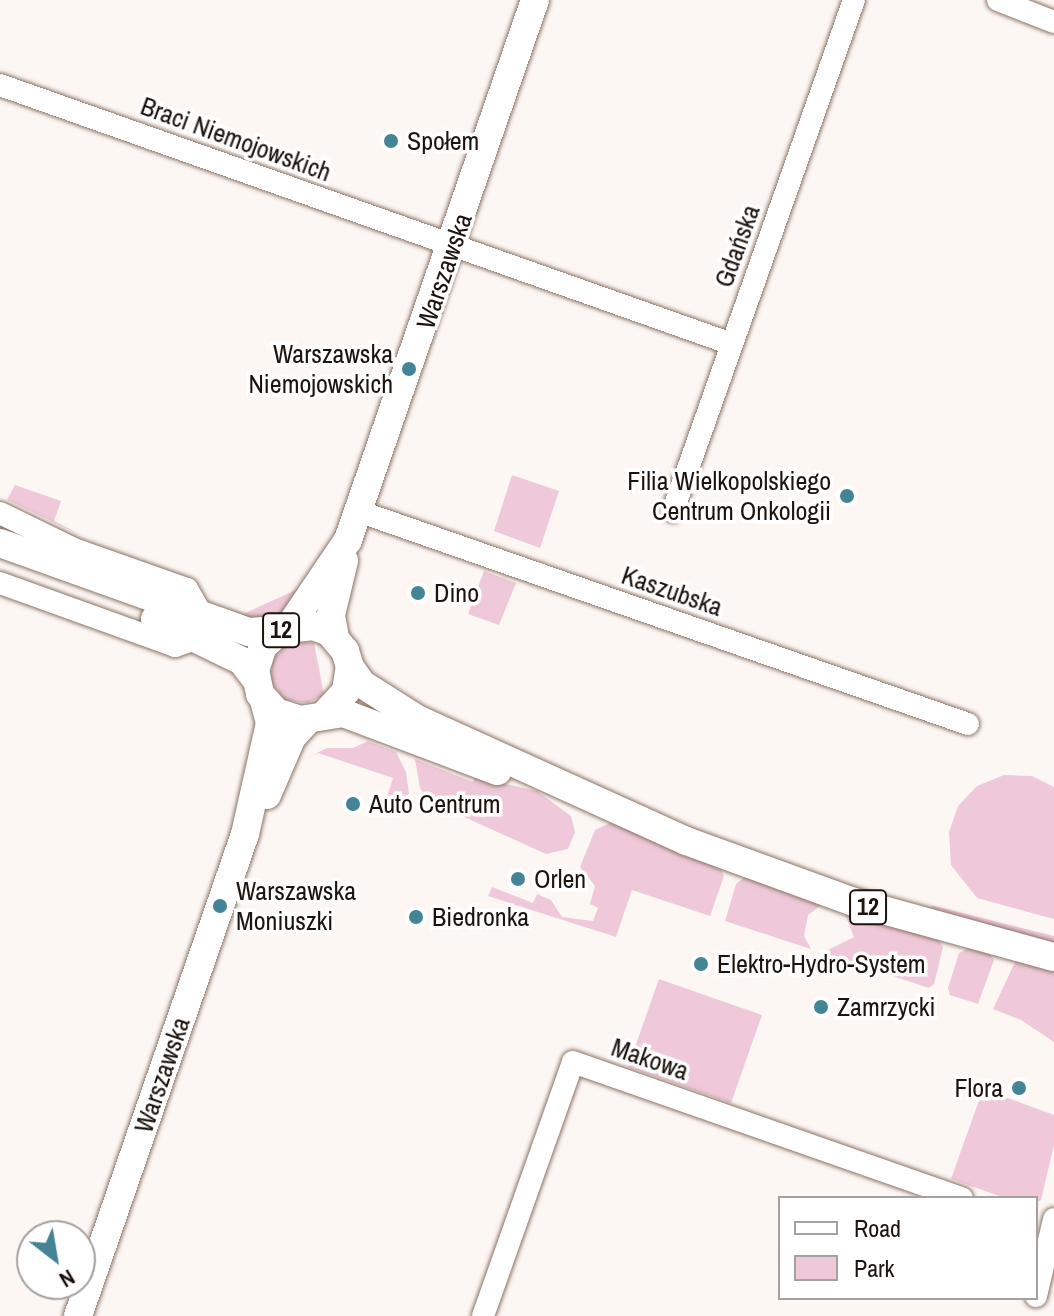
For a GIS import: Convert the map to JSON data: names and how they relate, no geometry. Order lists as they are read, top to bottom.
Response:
{
  "streets": {
    "main road": ["Warszawska", "12"],
    "street": [
      "Braci Niemojowskich",
      "Gdańska",
      "Kaszubska",
      "Makowa"
    ]
  },
  "crossings": [
    ["Braci Niemojowskich", "Gdańska"],
    ["Braci Niemojowskich", "Warszawska"],
    ["Warszawska", "Kaszubska"],
    ["Warszawska", "12"]
  ],
  "places": [
    "Społem",
    "Warszawska Niemojowskich",
    "Filia Wielkopolskiego Centrum Onkologii",
    "Dino",
    "Auto Centrum",
    "Orlen",
    "Warszawska Moniuszki",
    "Biedronka",
    "Elektro-Hydro-System",
    "Zamrzycki",
    "Flora"
  ],
  "legend": ["Road", "Park"],
  "north": "bottom right"
}
